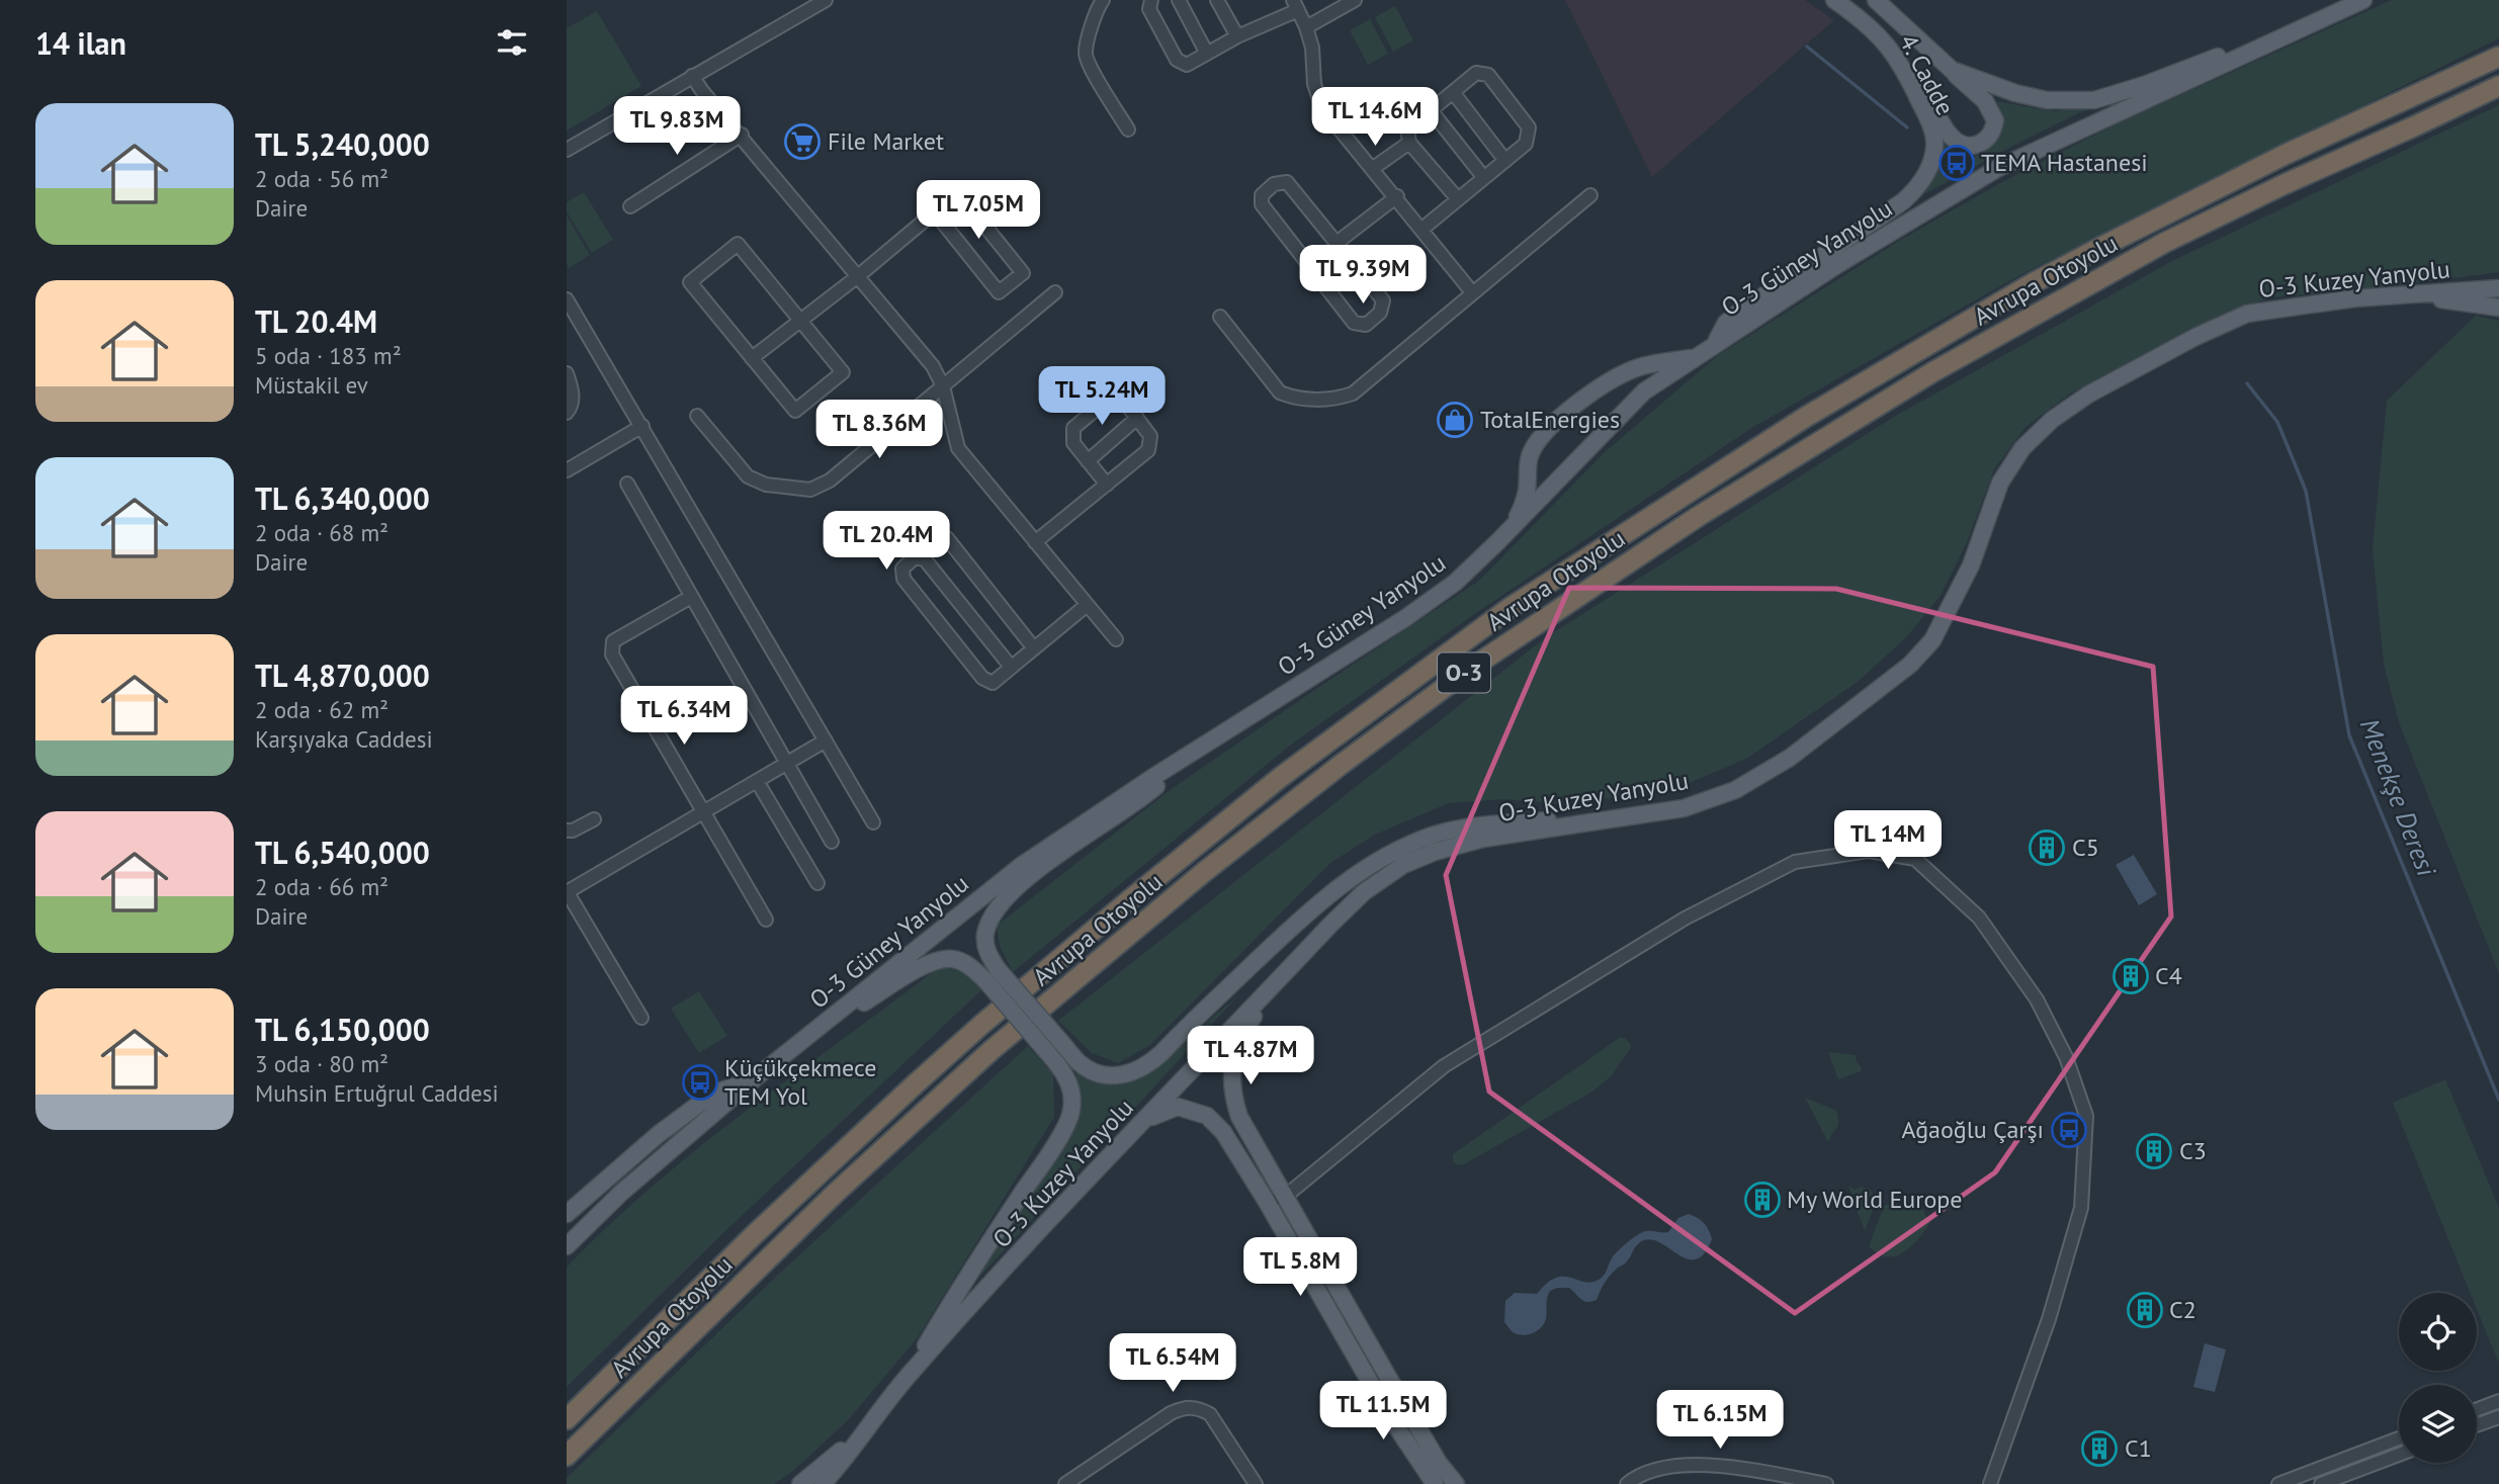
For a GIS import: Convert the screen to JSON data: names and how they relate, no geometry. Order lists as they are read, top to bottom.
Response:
{
  "streets": {
    "highway": ["Avrupa Otoyolu", "O-3"],
    "main road": ["4. Cadde", "O-3 Güney Yanyolu", "O-3 Kuzey Yanyolu"]
  },
  "crossings": [
    ["4. Cadde", "O-3 Güney Yanyolu"]
  ],
  "water": ["Menekşe Deresi"],
  "places": {
    "supermarket": ["File Market"],
    "bus stop": ["TEMA Hastanesi", "Küçükçekmece TEM Yol", "Ağaoğlu Çarşı"],
    "shop": ["TotalEnergies"],
    "building": [
      "C5",
      "C4",
      "C3",
      "My World Europe",
      "C2",
      "C1"
    ]
  },
  "page": {
    "heading": "14 ilan",
    "list": [
      {
        "name": "TL 5,240,000",
        "note": "2 oda · 56 m² · Daire"
      },
      {
        "name": "TL 20.4M",
        "note": "5 oda · 183 m² · Müstakil ev"
      },
      {
        "name": "TL 6,340,000",
        "note": "2 oda · 68 m² · Daire"
      },
      {
        "name": "TL 4,870,000",
        "note": "2 oda · 62 m² · Karşıyaka Caddesi"
      },
      {
        "name": "TL 6,540,000",
        "note": "2 oda · 66 m² · Daire"
      },
      {
        "name": "TL 6,150,000",
        "note": "3 oda · 80 m² · Muhsin Ertuğrul Caddesi"
      }
    ],
    "price": [
      "TL 14.6M",
      "TL 9.83M",
      "TL 7.05M",
      "TL 9.39M",
      "TL 5.24M",
      "TL 8.36M",
      "TL 20.4M",
      "TL 6.34M",
      "TL 14M",
      "TL 4.87M",
      "TL 5.8M",
      "TL 6.54M",
      "TL 11.5M",
      "TL 6.15M"
    ]
  }
}
